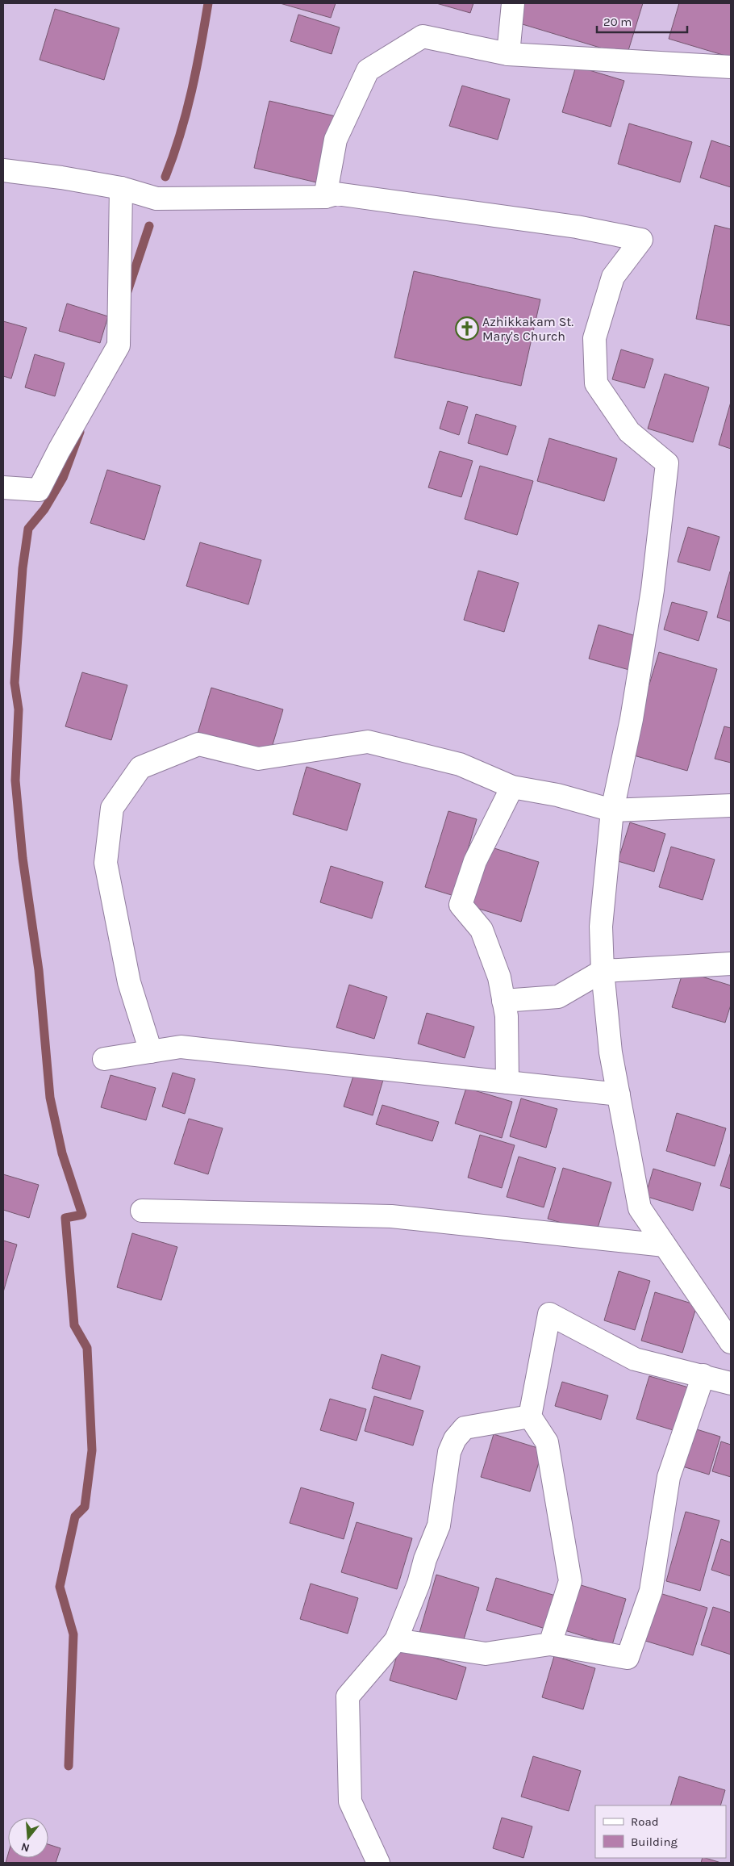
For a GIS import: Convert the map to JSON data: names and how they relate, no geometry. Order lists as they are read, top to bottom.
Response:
{
  "places": {
    "church": ["Azhikkakam St. Mary's Church"]
  },
  "legend": ["Road", "Building"],
  "scale_bar": "20 m",
  "north": "bottom"
}
